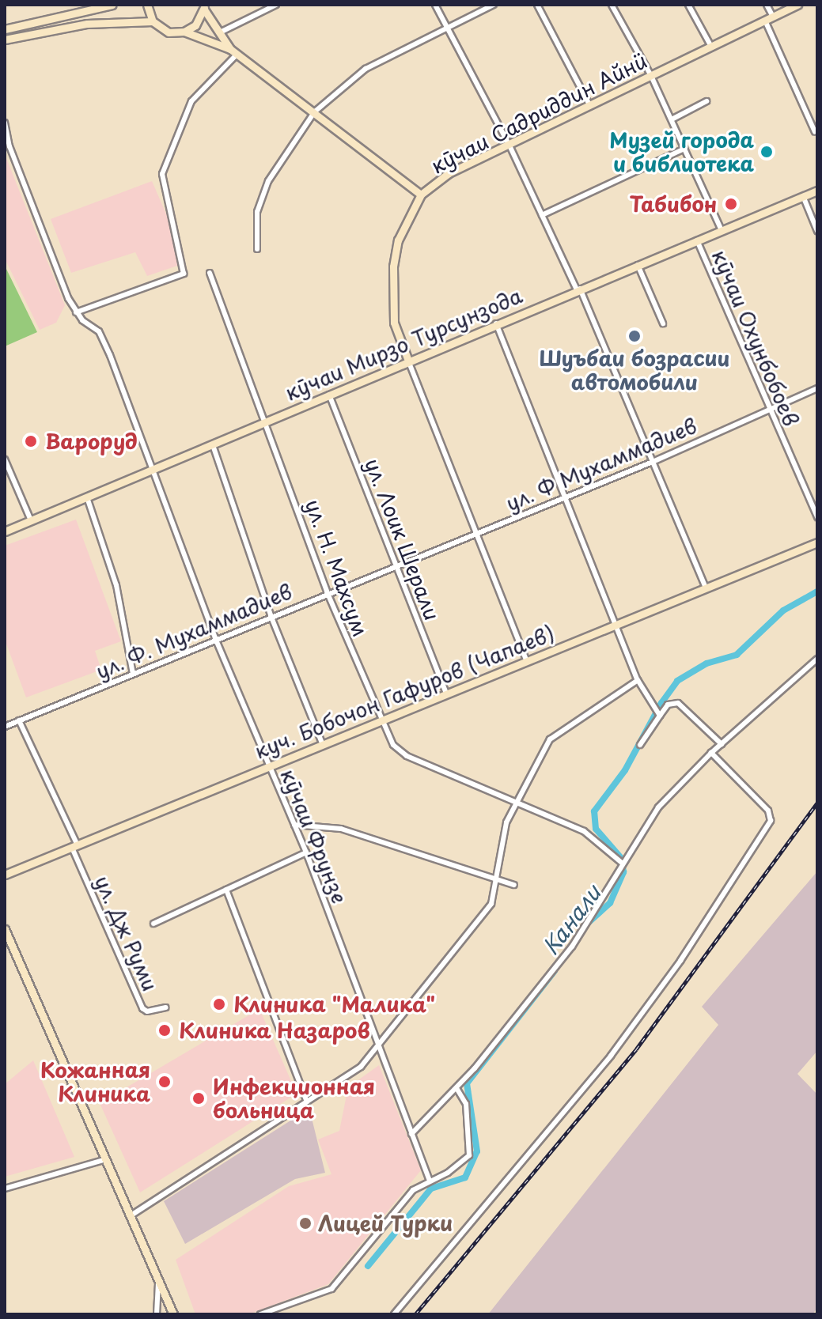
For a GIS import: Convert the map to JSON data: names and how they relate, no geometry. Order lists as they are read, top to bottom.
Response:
{
  "streets": {
    "street": [
      "кӯчаи Садриддин Айнӣ",
      "кӯчаи Охунбобоев",
      "кӯчаи Мирзо Турсунзода",
      "ул. Ф Мухаммадиев",
      "ул. Лоик Шерали",
      "ул. Н. Махсум",
      "ул. Ф. Мухаммадиев",
      "куч. Бобочон Гафуров (Чапаев)",
      "кӯчаи Фрунзе",
      "ул. Дж Руми"
    ]
  },
  "crossings": [
    ["кӯчаи Садриддин Айнӣ", "кӯчаи Мирзо Турсунзода"],
    ["кӯчаи Охунбобоев", "кӯчаи Мирзо Турсунзода"],
    ["кӯчаи Охунбобоев", "ул. Ф Мухаммадиев"],
    ["кӯчаи Мирзо Турсунзода", "ул. Лоик Шерали"],
    ["кӯчаи Мирзо Турсунзода", "ул. Н. Махсум"],
    ["кӯчаи Мирзо Турсунзода", "кӯчаи Фрунзе"],
    ["ул. Ф Мухаммадиев", "ул. Лоик Шерали"],
    ["ул. Ф Мухаммадиев", "ул. Ф. Мухаммадиев"],
    ["ул. Лоик Шерали", "ул. Ф. Мухаммадиев"],
    ["ул. Лоик Шерали", "куч. Бобочон Гафуров (Чапаев)"],
    ["ул. Н. Махсум", "ул. Ф. Мухаммадиев"],
    ["ул. Н. Махсум", "куч. Бобочон Гафуров (Чапаев)"],
    ["ул. Ф. Мухаммадиев", "кӯчаи Фрунзе"],
    ["куч. Бобочон Гафуров (Чапаев)", "кӯчаи Фрунзе"],
    ["куч. Бобочон Гафуров (Чапаев)", "ул. Дж Руми"],
    ["кӯчаи Фрунзе", "ул. Дж Руми"]
  ],
  "water": ["Канали"],
  "places": [
    "Музей города и библиотека",
    "Табибон",
    "Шуъбаи бозрасии автомобили",
    "Вароруд",
    "Клиника \"Малика\"",
    "Клиника Назаров",
    "Кожанная Клиника",
    "Инфекционная больница",
    "Лицей Турки"
  ]
}
